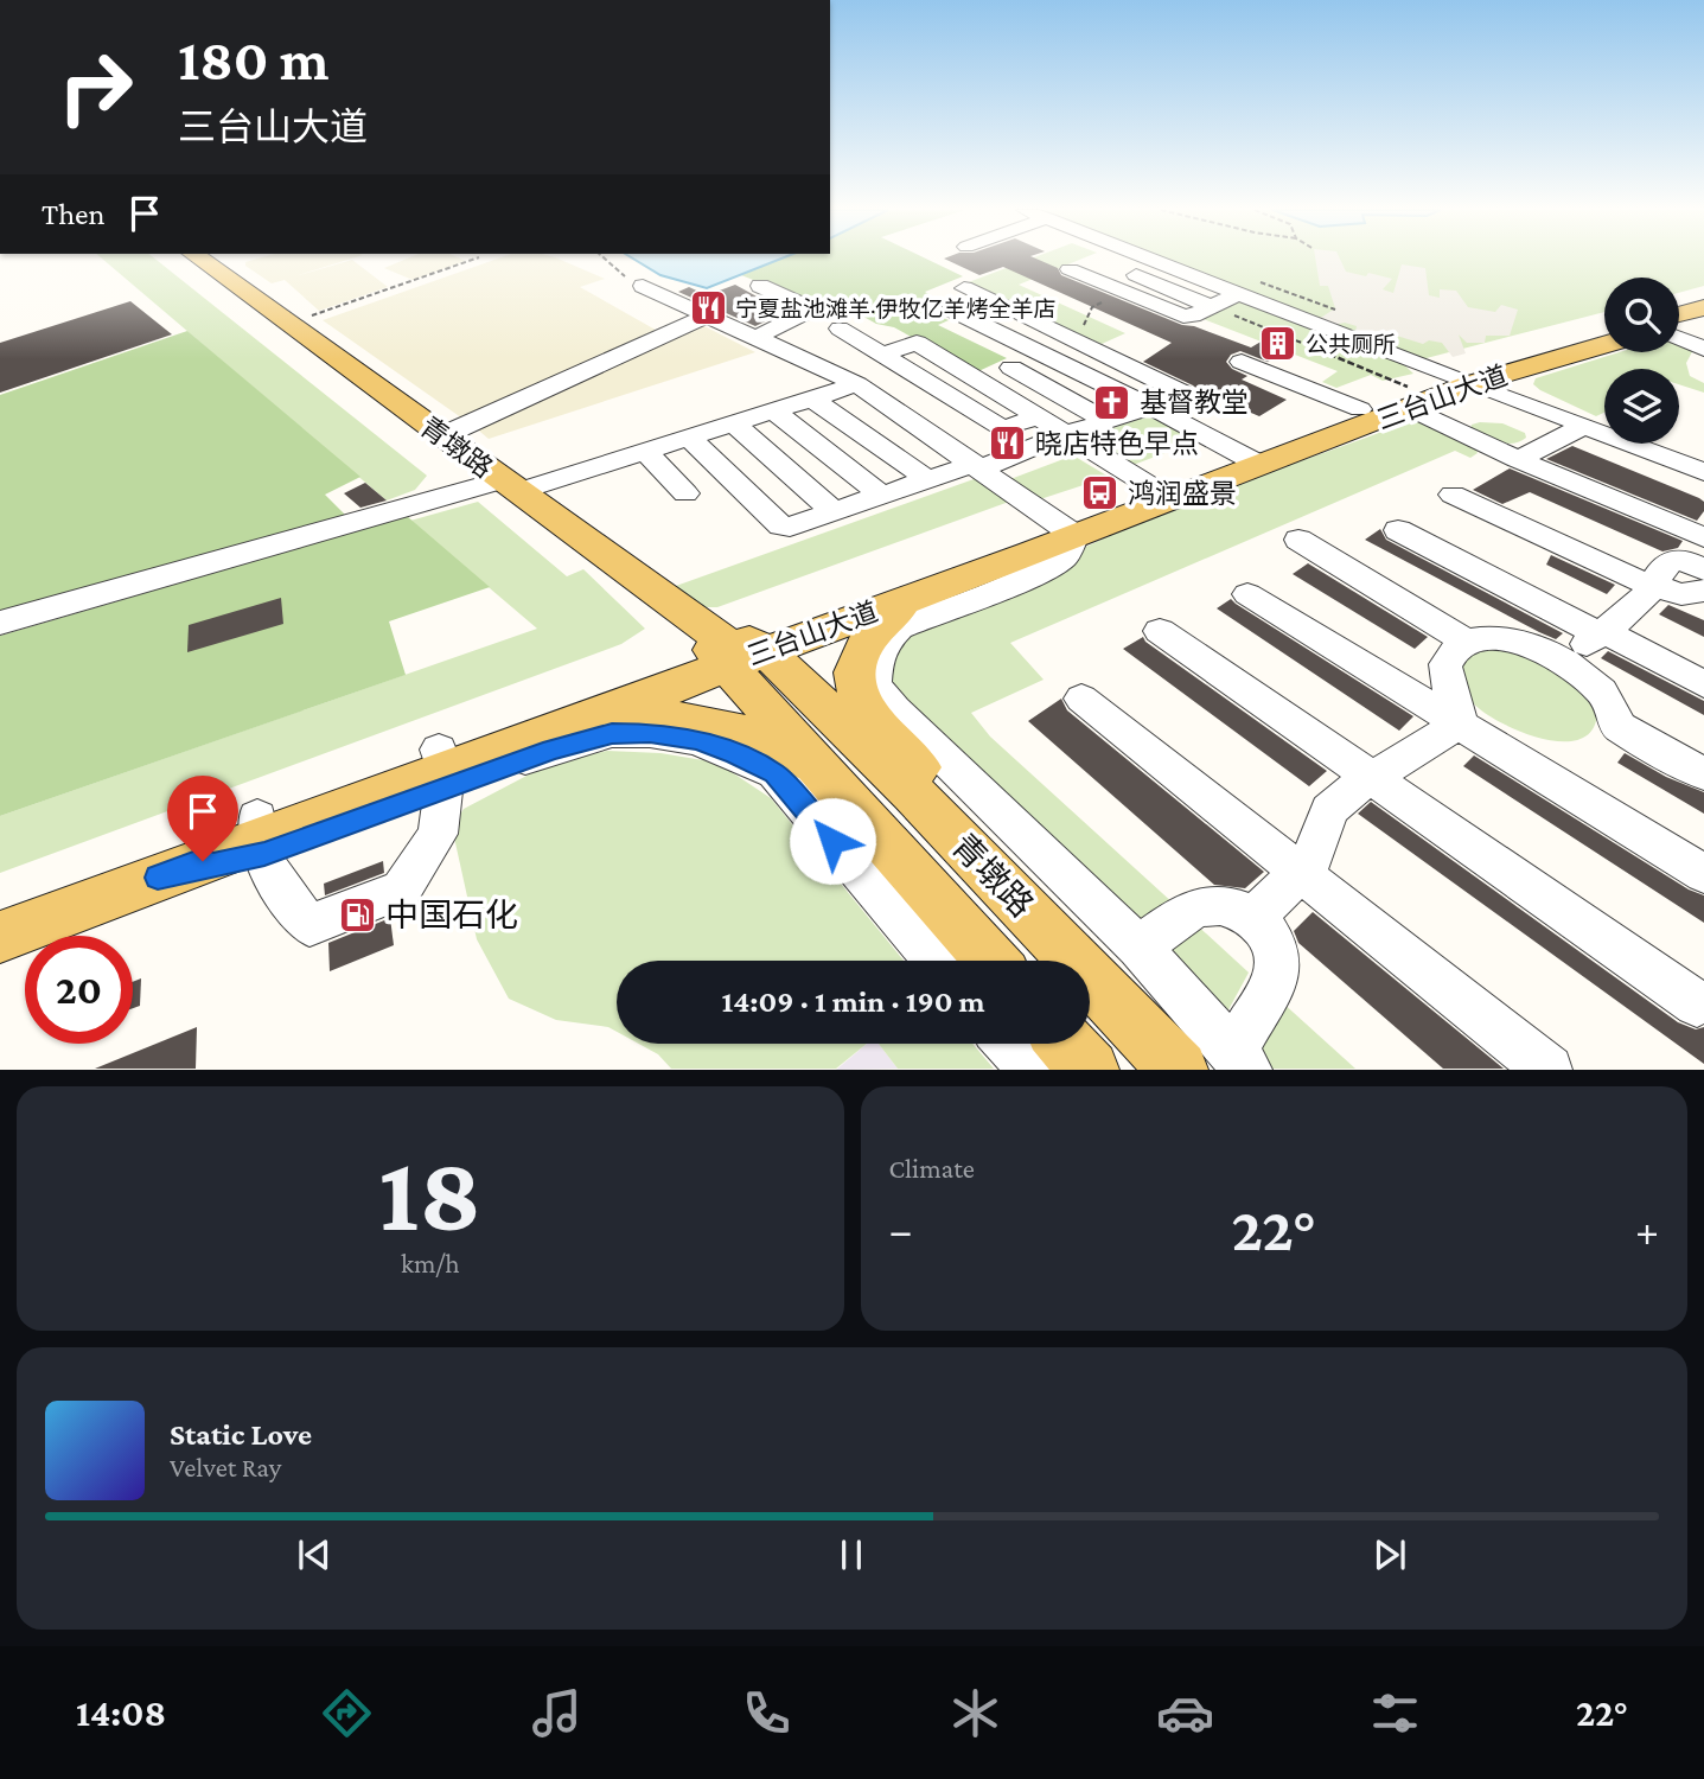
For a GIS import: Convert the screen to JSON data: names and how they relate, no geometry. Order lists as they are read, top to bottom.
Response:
{
  "streets": {
    "main road": ["三台山大道", "青墩路"]
  },
  "crossings": [
    ["三台山大道", "青墩路"]
  ],
  "places": {
    "restaurant": ["宁夏盐池滩羊·伊牧亿羊烤全羊店", "晓店特色早点"],
    "building": ["公共厕所"],
    "church": ["基督教堂"],
    "bus stop": ["鸿润盛景"],
    "fuel station": ["中国石化"]
  },
  "page": {
    "turn": ["180 m", "三台山大道"],
    "then": "Then",
    "limit": "20",
    "trip": "14:09 · 1 min · 190 m",
    "tile": [
      ["18", "km/h"],
      "Climate"
    ],
    "heat": ["−", "22°", "+"],
    "song": ["Static Love", "Velvet Ray"],
    "tabs": ["14:08", "22°"]
  }
}
